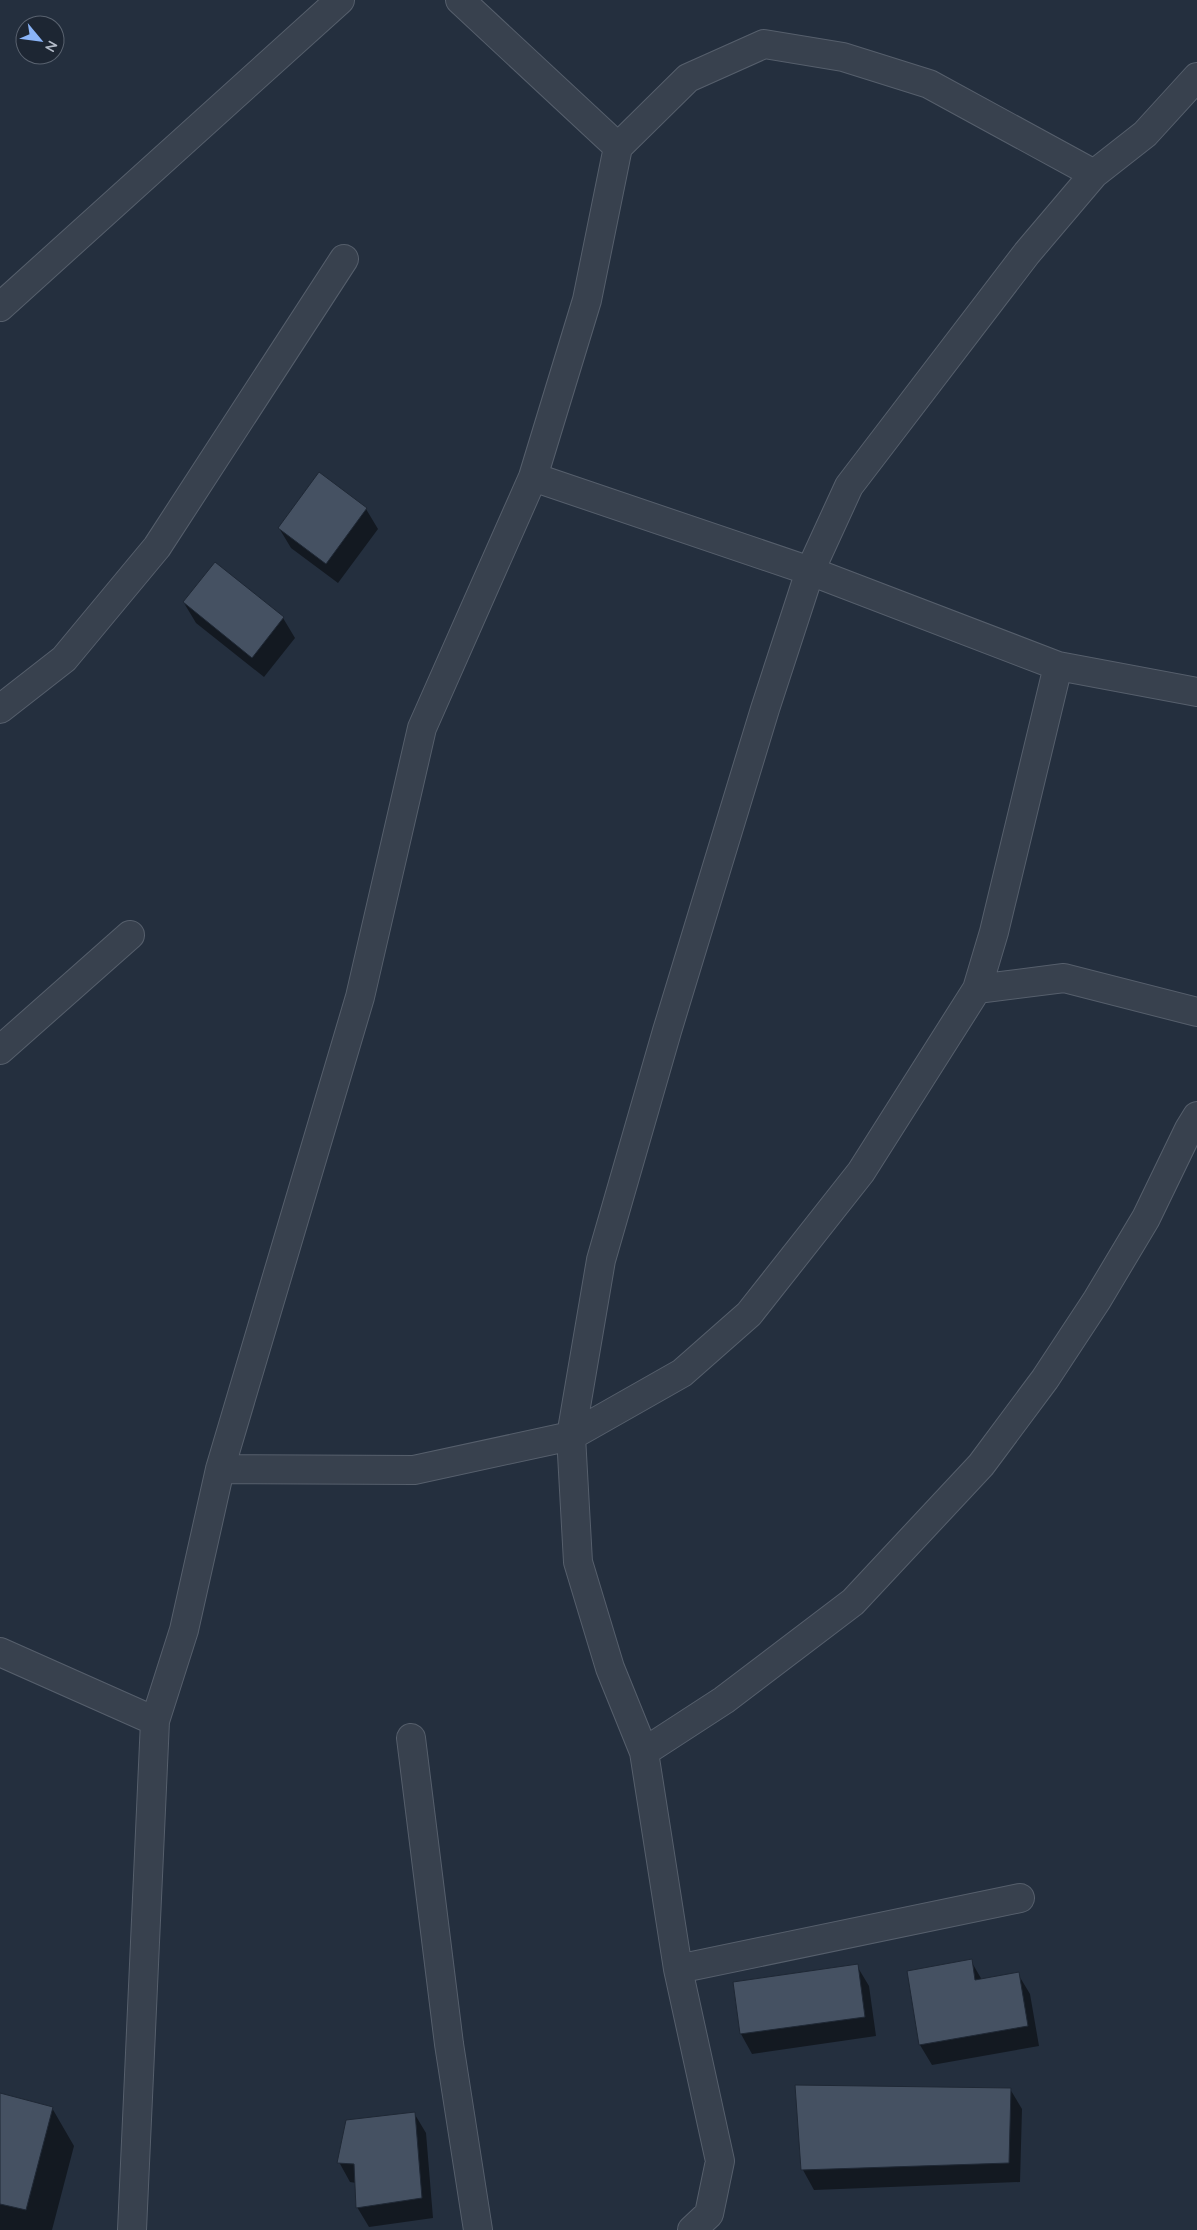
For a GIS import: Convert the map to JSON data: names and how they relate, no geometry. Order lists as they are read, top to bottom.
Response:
{
  "north": "bottom right"
}
